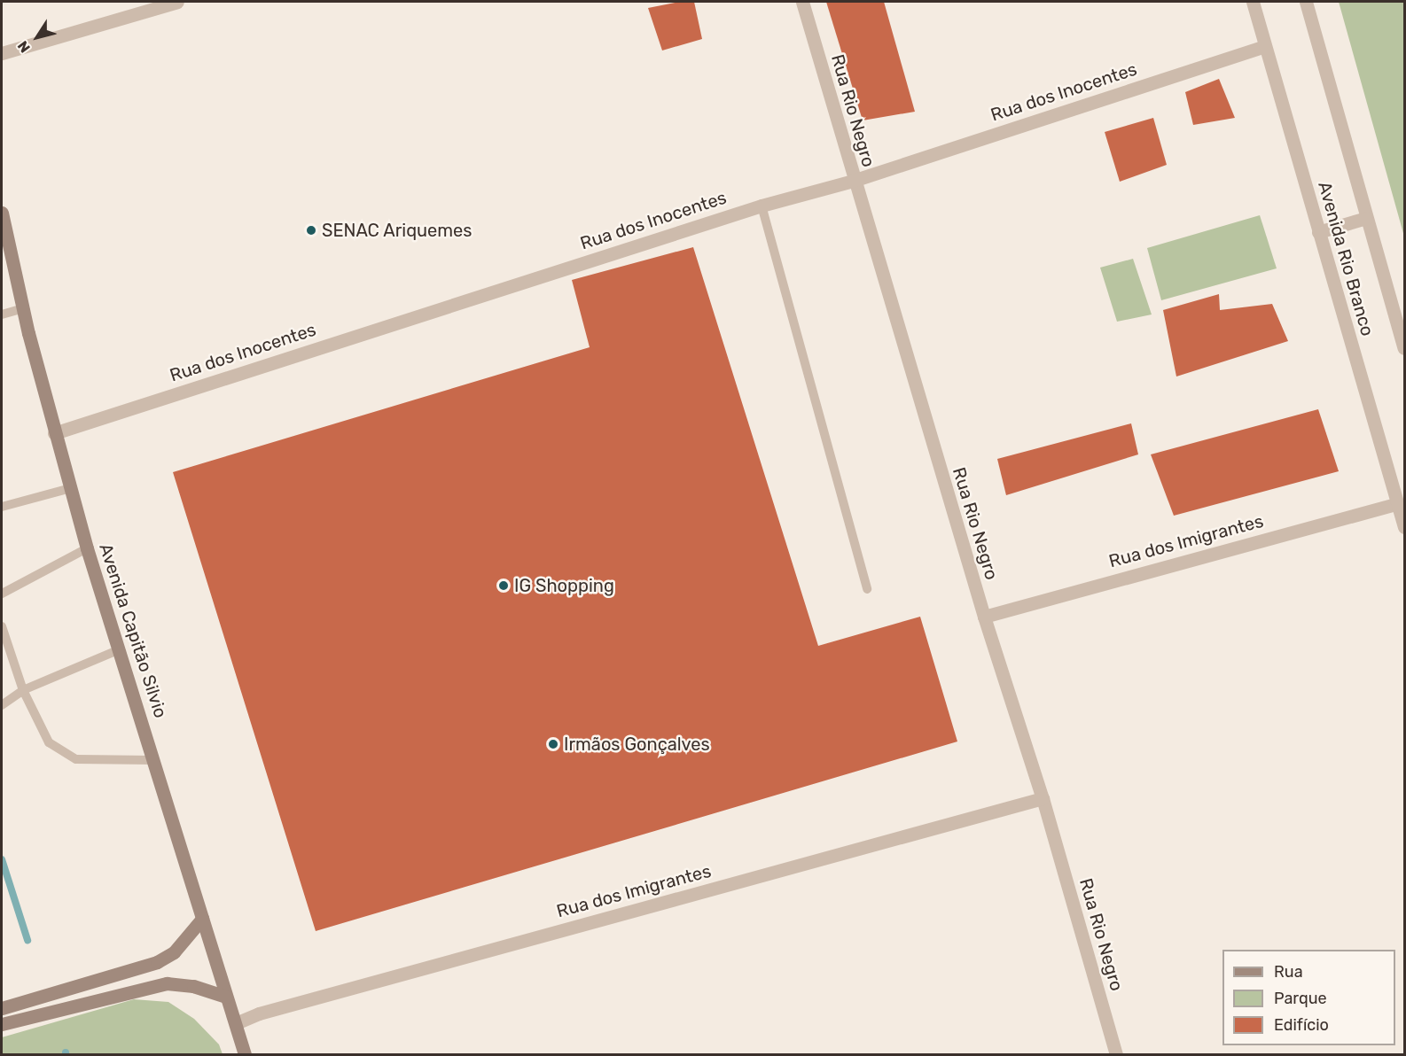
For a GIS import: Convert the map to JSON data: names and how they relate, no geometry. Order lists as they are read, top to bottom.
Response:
{
  "streets": {
    "main road": ["Avenida Capitão Silvio"],
    "street": [
      "Rua dos Inocentes",
      "Rua Rio Negro",
      "Avenida Rio Branco",
      "Rua dos Imigrantes"
    ]
  },
  "crossings": [
    ["Rua dos Inocentes", "Rua Rio Negro"],
    ["Rua dos Inocentes", "Avenida Rio Branco"],
    ["Rua dos Inocentes", "Avenida Capitão Silvio"],
    ["Rua Rio Negro", "Rua dos Imigrantes"],
    ["Avenida Rio Branco", "Rua dos Imigrantes"],
    ["Rua dos Imigrantes", "Avenida Capitão Silvio"]
  ],
  "places": ["SENAC Ariquemes", "IG Shopping", "Irmãos Gonçalves"],
  "legend": ["Rua", "Parque", "Edifício"],
  "north": "bottom left"
}
